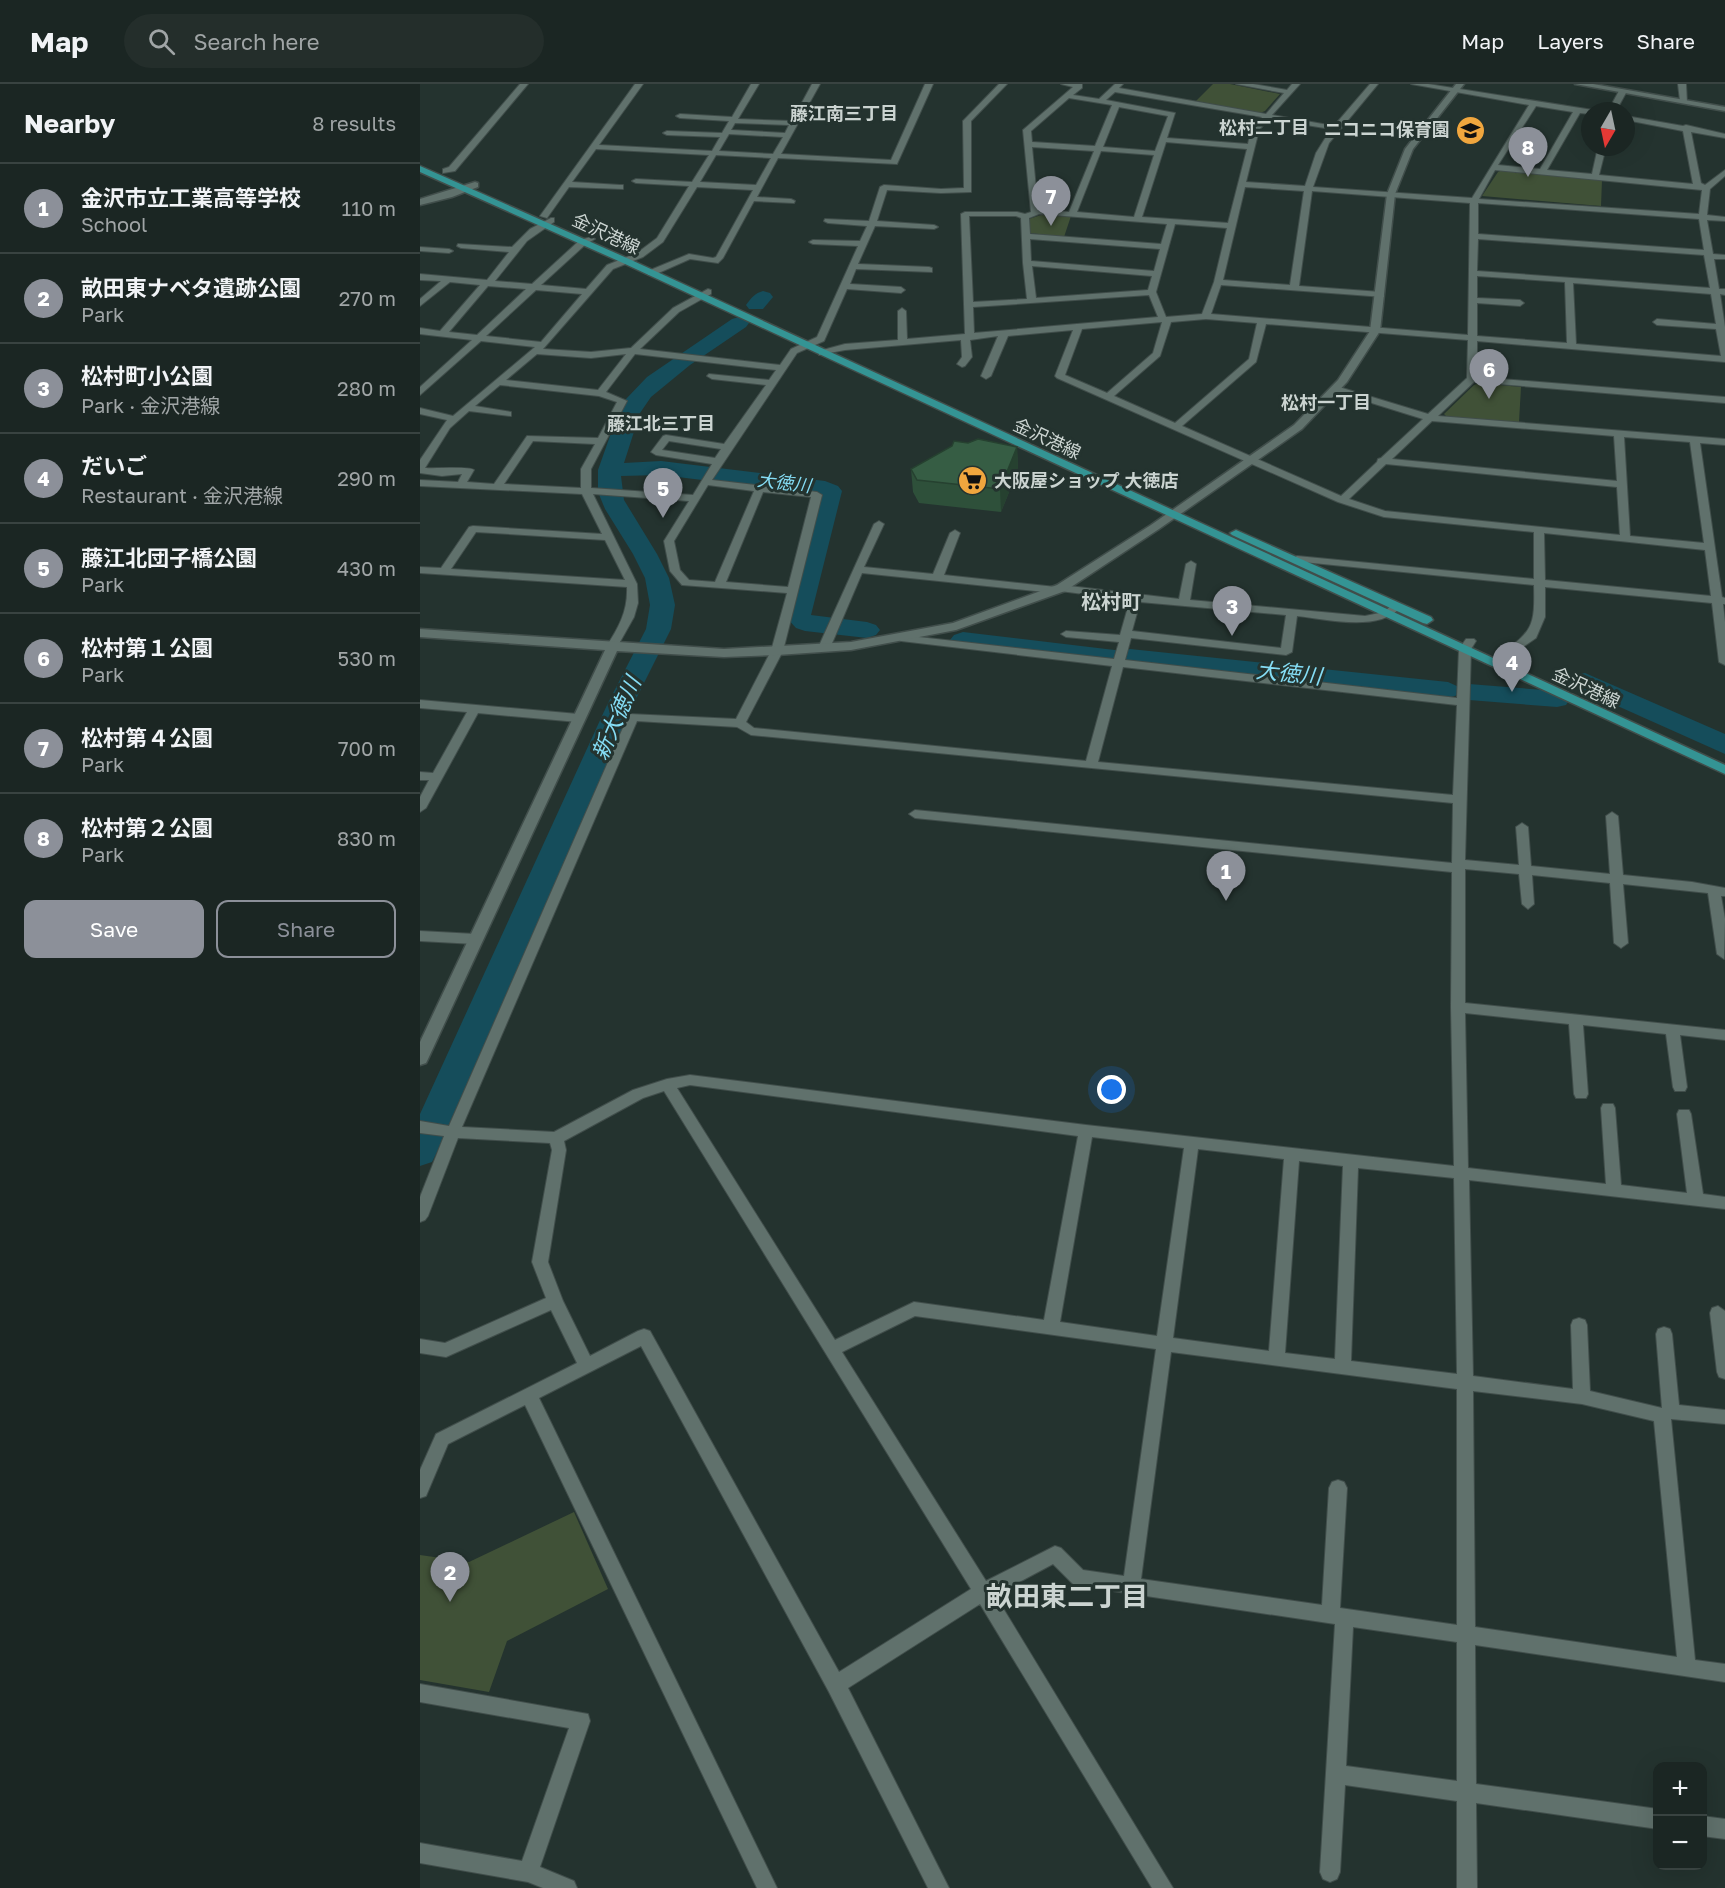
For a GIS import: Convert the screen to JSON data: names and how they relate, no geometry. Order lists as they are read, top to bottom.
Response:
{
  "streets": {
    "main road": ["金沢港線"]
  },
  "districts": [
    "藤江南三丁目",
    "松村二丁目",
    "松村一丁目",
    "藤江北三丁目",
    "松村町",
    "畝田東二丁目"
  ],
  "water": ["大徳川", "新大徳川"],
  "places": {
    "school or university": ["ニコニコ保育園"],
    "supermarket": ["大阪屋ショップ 大徳店"]
  },
  "north": "bottom",
  "page": {
    "header": "Map",
    "search": "Search here",
    "nav": ["Map", "Layers", "Share"],
    "heading": ["Nearby", "8 results"],
    "pins": [
      "8",
      "7",
      "6",
      "5",
      "3",
      "4",
      "1",
      "2"
    ],
    "list": [
      {
        "mark": "1",
        "name": "金沢市立工業高等学校",
        "note": "School",
        "value": "110 m"
      },
      {
        "mark": "2",
        "name": "畝田東ナベタ遺跡公園",
        "note": "Park",
        "value": "270 m"
      },
      {
        "mark": "3",
        "name": "松村町小公園",
        "note": "Park · 金沢港線",
        "value": "280 m"
      },
      {
        "mark": "4",
        "name": "だいご",
        "note": "Restaurant · 金沢港線",
        "value": "290 m"
      },
      {
        "mark": "5",
        "name": "藤江北団子橋公園",
        "note": "Park",
        "value": "430 m"
      },
      {
        "mark": "6",
        "name": "松村第１公園",
        "note": "Park",
        "value": "530 m"
      },
      {
        "mark": "7",
        "name": "松村第４公園",
        "note": "Park",
        "value": "700 m"
      },
      {
        "mark": "8",
        "name": "松村第２公園",
        "note": "Park",
        "value": "830 m"
      }
    ],
    "buttons": ["Save", "Share"],
    "map_buttons": ["+", "−"]
  }
}
